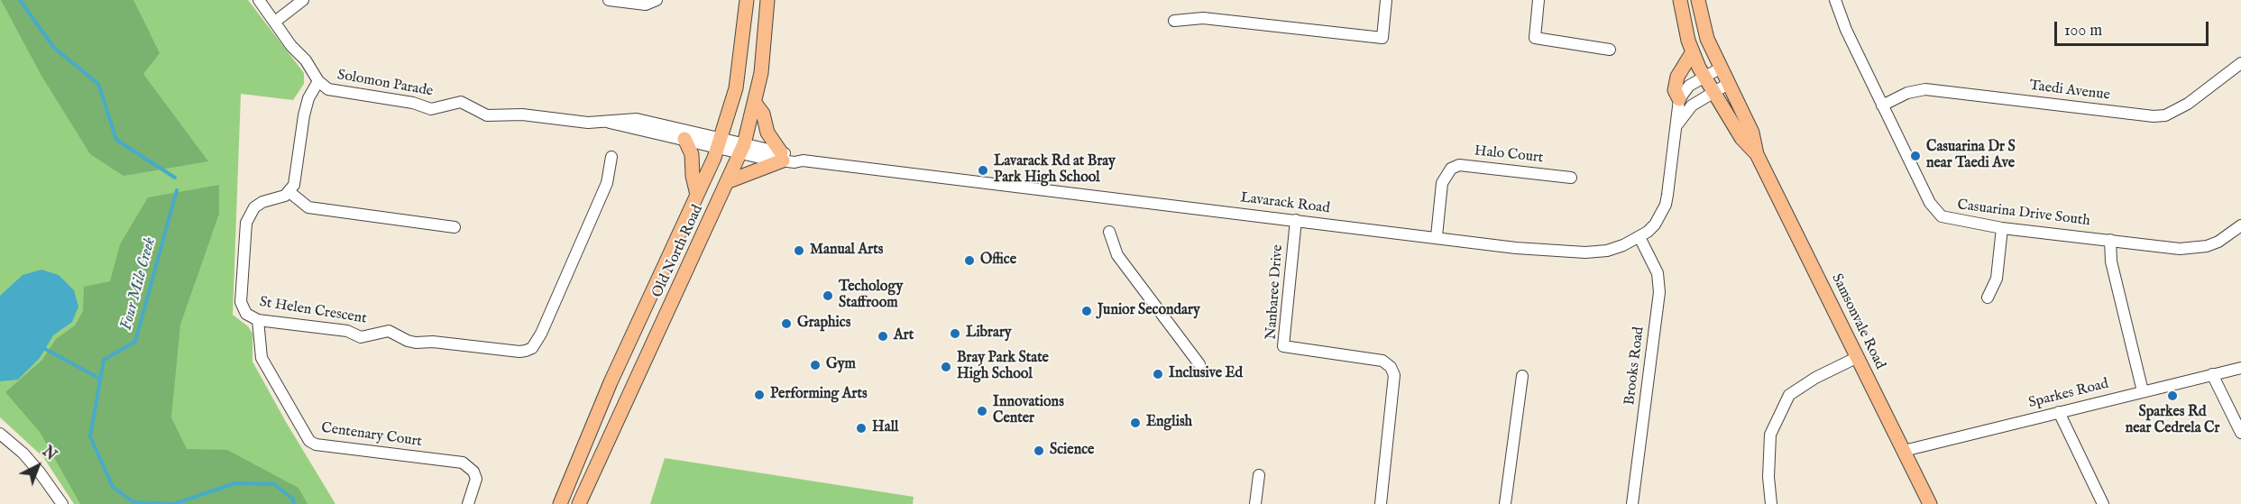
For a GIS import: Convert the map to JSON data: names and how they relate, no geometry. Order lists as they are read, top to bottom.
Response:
{
  "streets": {
    "main road": ["Old North Road", "Samsonvale Road"],
    "street": [
      "Solomon Parade",
      "Taedi Avenue",
      "Halo Court",
      "Lavarack Road",
      "Casuarina Drive South",
      "Nanbaree Drive",
      "St Helen Crescent",
      "Brooks Road",
      "Sparkes Road",
      "Centenary Court"
    ]
  },
  "crossings": [
    ["Solomon Parade", "Lavarack Road"],
    ["Solomon Parade", "Old North Road"],
    ["Taedi Avenue", "Casuarina Drive South"],
    ["Halo Court", "Lavarack Road"],
    ["Lavarack Road", "Old North Road"],
    ["Lavarack Road", "Nanbaree Drive"],
    ["Lavarack Road", "Brooks Road"],
    ["St Helen Crescent", "Centenary Court"],
    ["Samsonvale Road", "Sparkes Road"]
  ],
  "water": ["Four Mile Creek"],
  "places": [
    "Casuarina Dr S near Taedi Ave",
    "Lavarack Rd at Bray Park High School",
    "Manual Arts",
    "Office",
    "Techology Staffroom",
    "Junior Secondary",
    "Graphics",
    "Library",
    "Art",
    "Gym",
    "Bray Park State High School",
    "Inclusive Ed",
    "Performing Arts",
    "Sparkes Rd near Cedrela Cr",
    "Innovations Center",
    "English",
    "Hall",
    "Science"
  ],
  "scale_bar": "100 m",
  "north": "top right"
}
